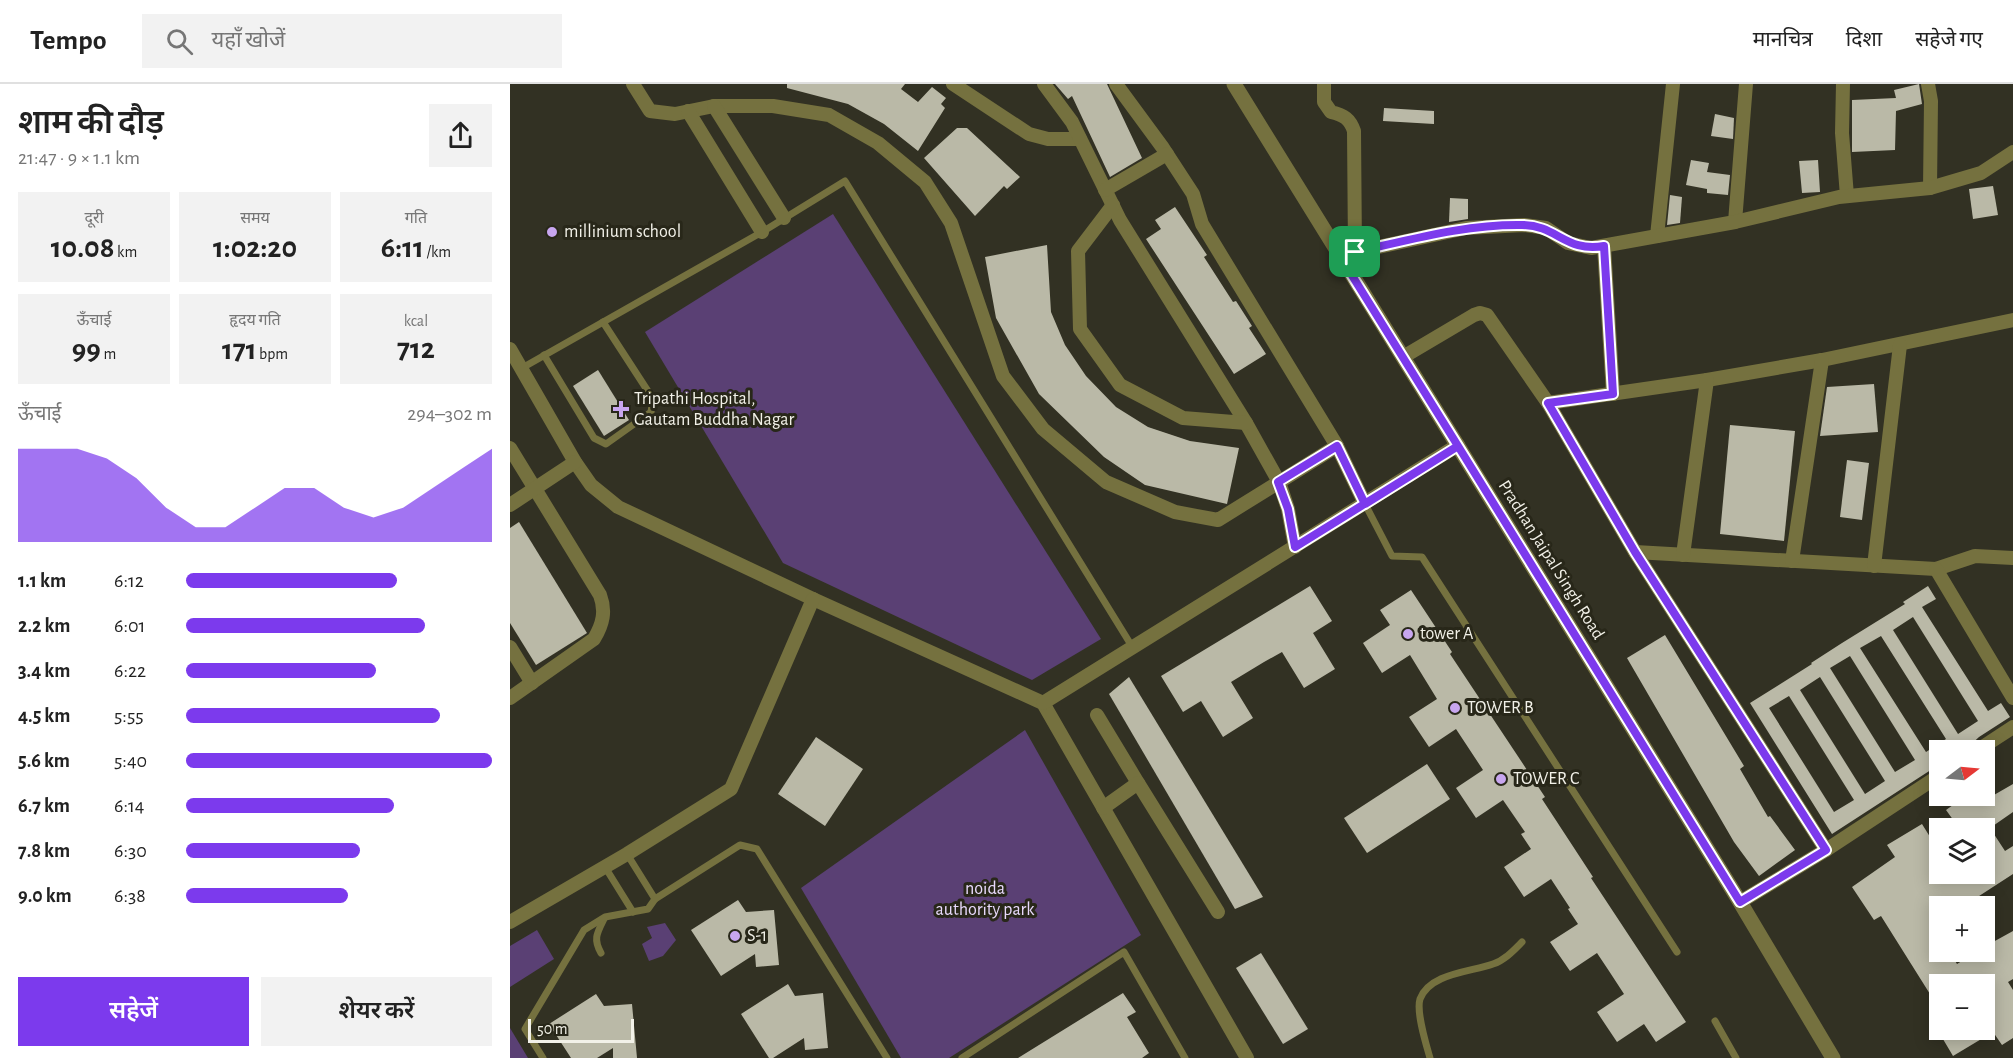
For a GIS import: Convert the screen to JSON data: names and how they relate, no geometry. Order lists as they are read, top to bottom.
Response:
{
  "streets": {
    "street": ["Pradhan Jaipal Singh Road"]
  },
  "parks": ["noida authority park"],
  "places": {
    "other": [
      "millinium school",
      "tower A",
      "TOWER B",
      "TOWER C",
      "S-1"
    ],
    "health": ["Tripathi Hospital, Gautam Buddha Nagar"]
  },
  "scale_bar": "50 m",
  "north": "right",
  "page": {
    "header": "Tempo",
    "search": "यहाँ खोजें",
    "nav": ["मानचित्र", "दिशा", "सहेजे गए"],
    "heading": ["शाम की दौड़", "21:47 · 9 × 1.1 km"],
    "stats": [
      ["दूरी", "10.08 km"],
      ["समय", "1:02:20"],
      ["गति", "6:11 /km"],
      ["ऊँचाई", "99 m"],
      ["हृदय गति", "171 bpm"],
      ["kcal", "712"]
    ],
    "chart": ["ऊँचाई", "294–302 m"],
    "list": [
      {
        "name": "1.1 km",
        "note": "6:12"
      },
      {
        "name": "2.2 km",
        "note": "6:01"
      },
      {
        "name": "3.4 km",
        "note": "6:22"
      },
      {
        "name": "4.5 km",
        "note": "5:55"
      },
      {
        "name": "5.6 km",
        "note": "5:40"
      },
      {
        "name": "6.7 km",
        "note": "6:14"
      },
      {
        "name": "7.8 km",
        "note": "6:30"
      },
      {
        "name": "9.0 km",
        "note": "6:38"
      }
    ],
    "map_buttons": ["+", "−"],
    "buttons": ["सहेजें", "शेयर करें"],
    "scale": "50 m"
  }
}
